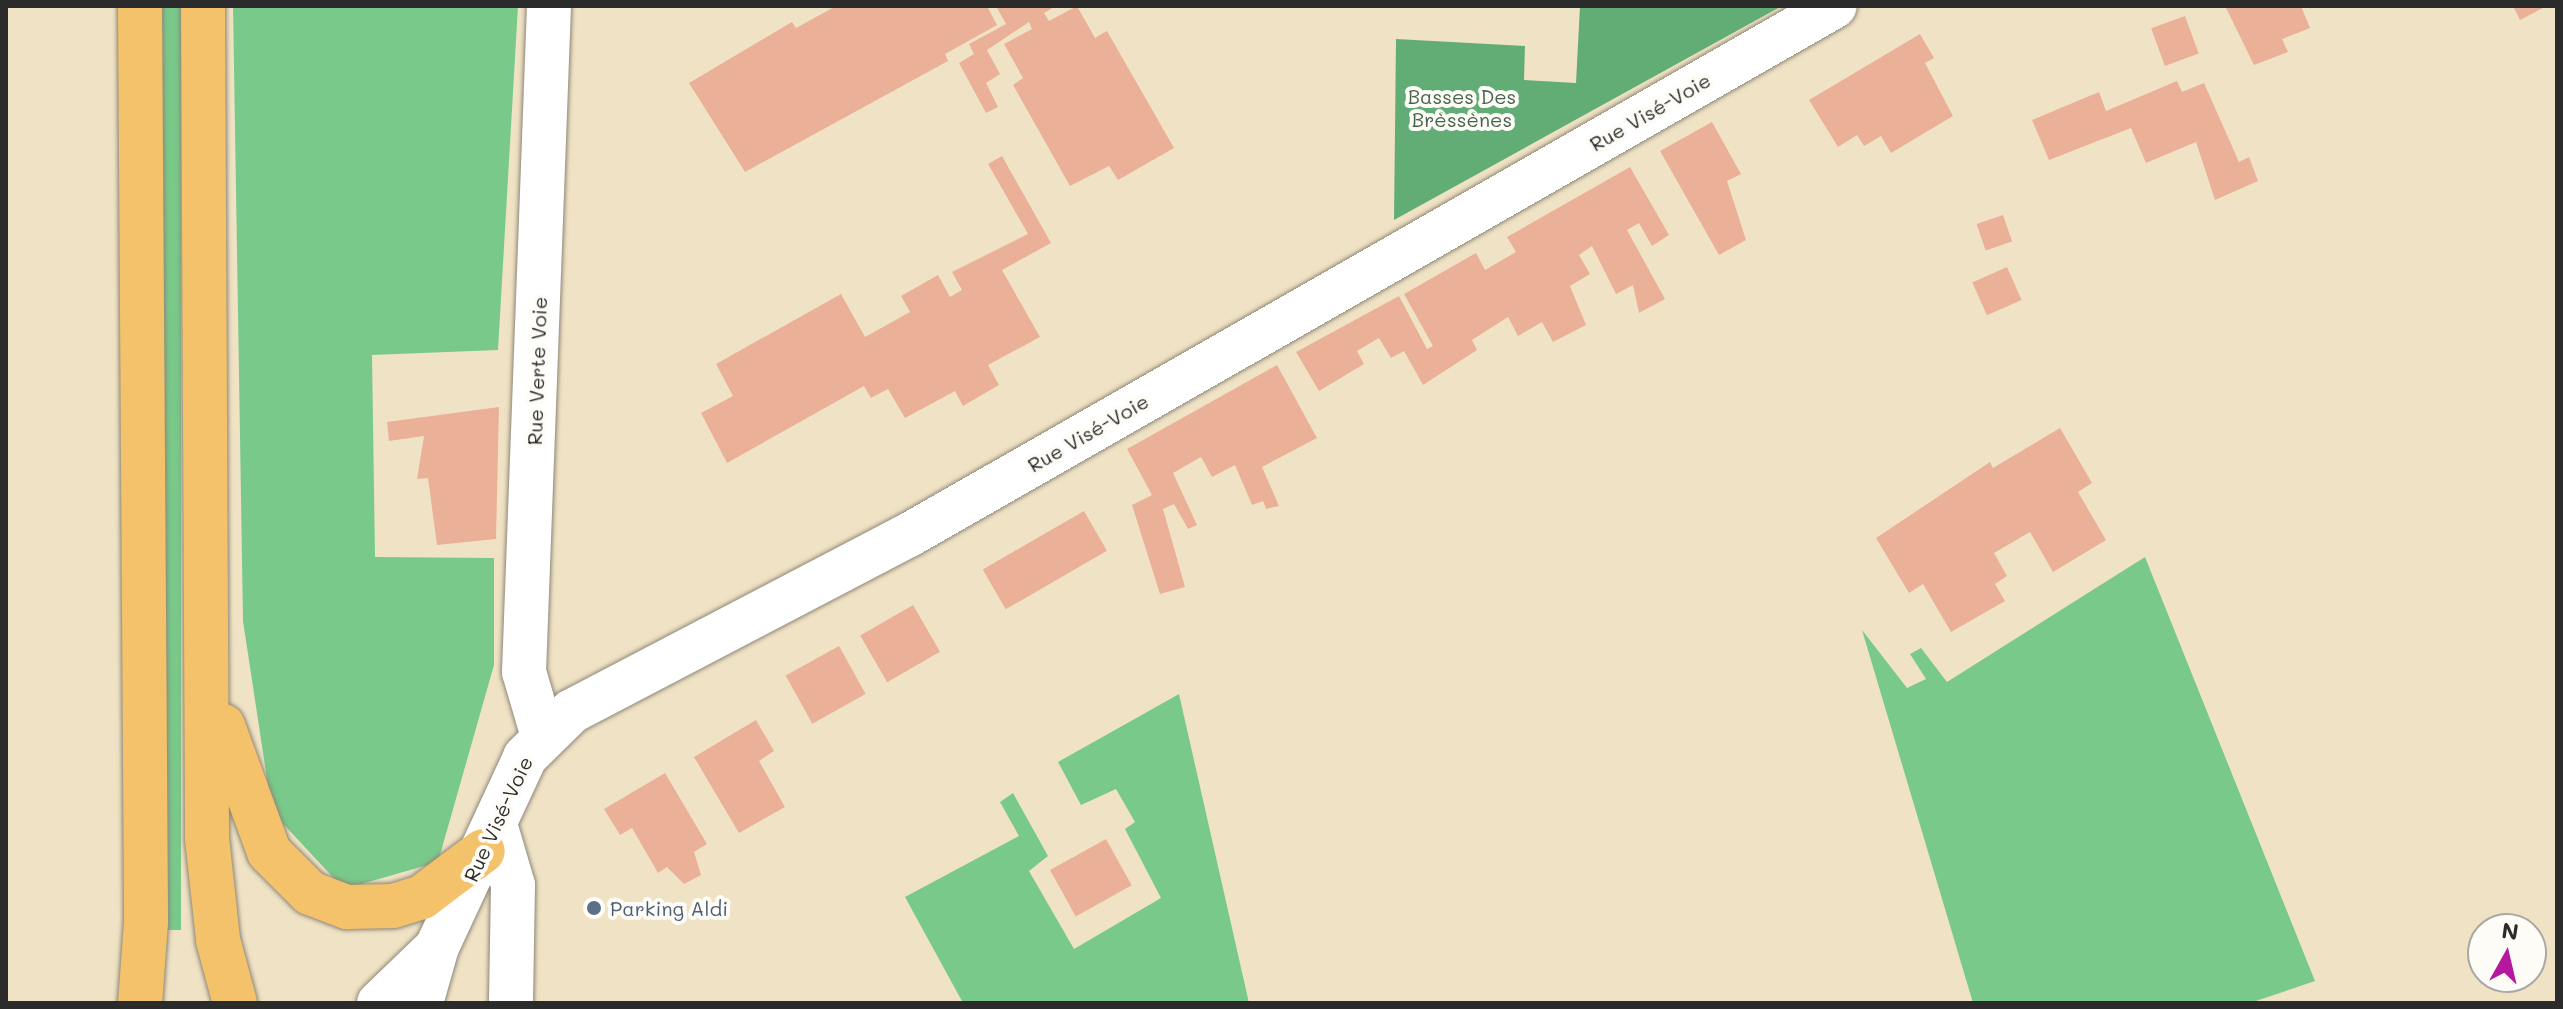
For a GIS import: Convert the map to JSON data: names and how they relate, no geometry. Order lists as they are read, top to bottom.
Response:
{
  "streets": {
    "street": ["Rue Visé-Voie", "Rue Verte Voie"]
  },
  "crossings": [
    ["Rue Visé-Voie", "Rue Verte Voie"]
  ],
  "parks": ["Basses Des Brèssènes"],
  "places": ["Parking Aldi"],
  "north": "top"
}
